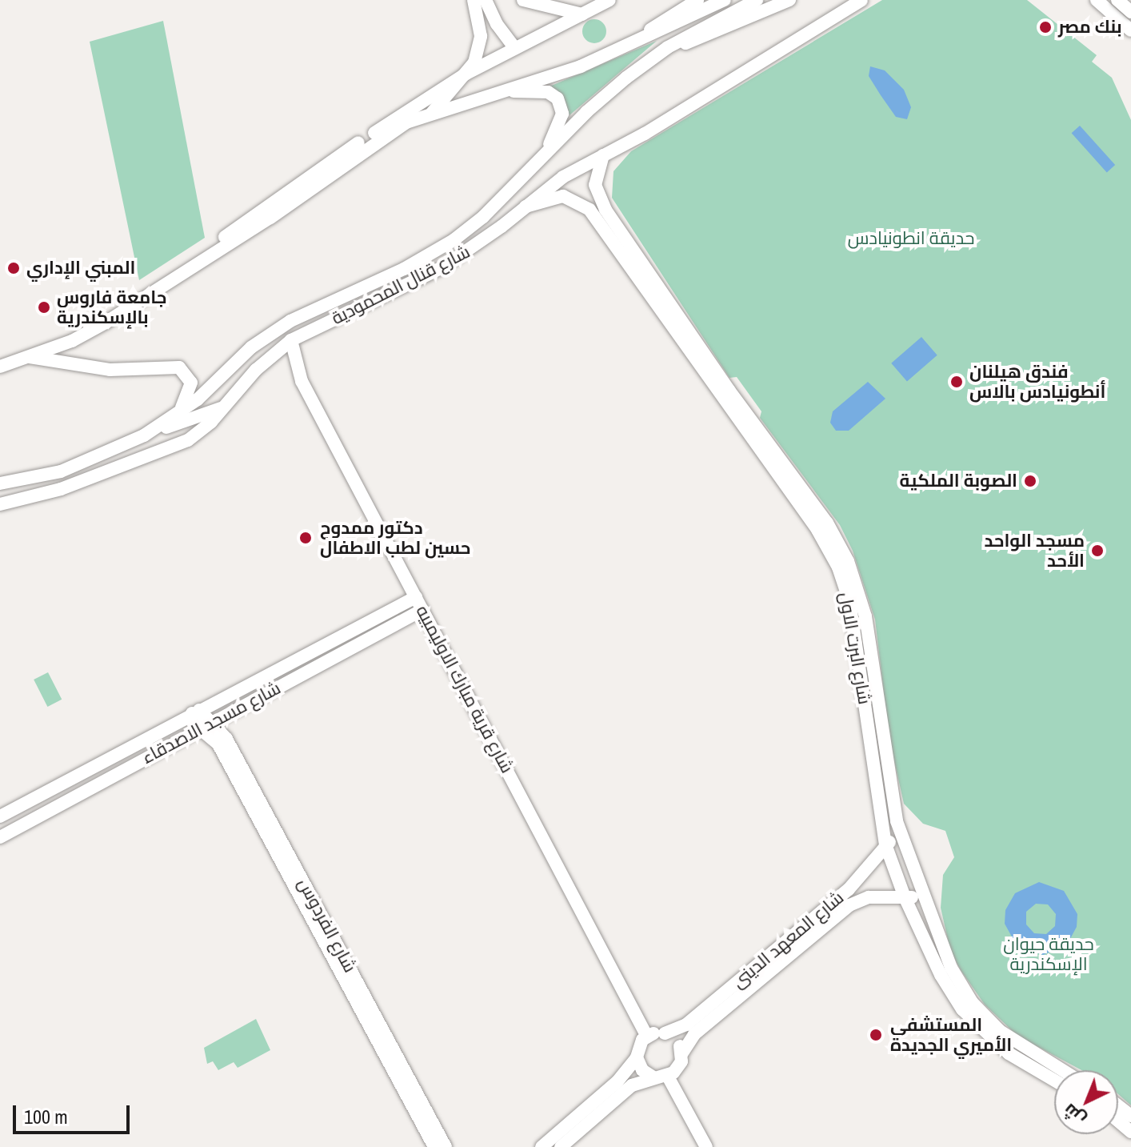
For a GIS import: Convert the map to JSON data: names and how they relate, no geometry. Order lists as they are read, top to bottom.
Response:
{
  "streets": {
    "main road": [
      "شارع قنال المحمودية",
      "شارع البرت الاول",
      "شارع قرية مبارك الاوليمبيه",
      "شارع مسجد الاصدقاء",
      "شارع الفردوس",
      "شارع المعهد الدينى"
    ]
  },
  "crossings": [
    ["شارع قنال المحمودية", "شارع البرت الاول"],
    ["شارع قنال المحمودية", "شارع قرية مبارك الاوليمبيه"],
    ["شارع البرت الاول", "شارع المعهد الدينى"],
    ["شارع قرية مبارك الاوليمبيه", "شارع مسجد الاصدقاء"],
    ["شارع قرية مبارك الاوليمبيه", "شارع المعهد الدينى"],
    ["شارع مسجد الاصدقاء", "شارع الفردوس"]
  ],
  "parks": ["حديقة انطونيادس", "حديقة حيوان الإسكندرية"],
  "places": [
    "بنك مصر",
    "المبني الإداري",
    "جامعة فاروس بالإسكندرية",
    "فندق هيلنان أنطونيادس بالاس",
    "الصوبة الملكية",
    "دكتور ممدوح حسين لطب الاطفال",
    "مسجد الواحد الأحد",
    "المستشفى الأميري الجديدة"
  ],
  "scale_bar": "100 m",
  "north": "bottom left"
}
